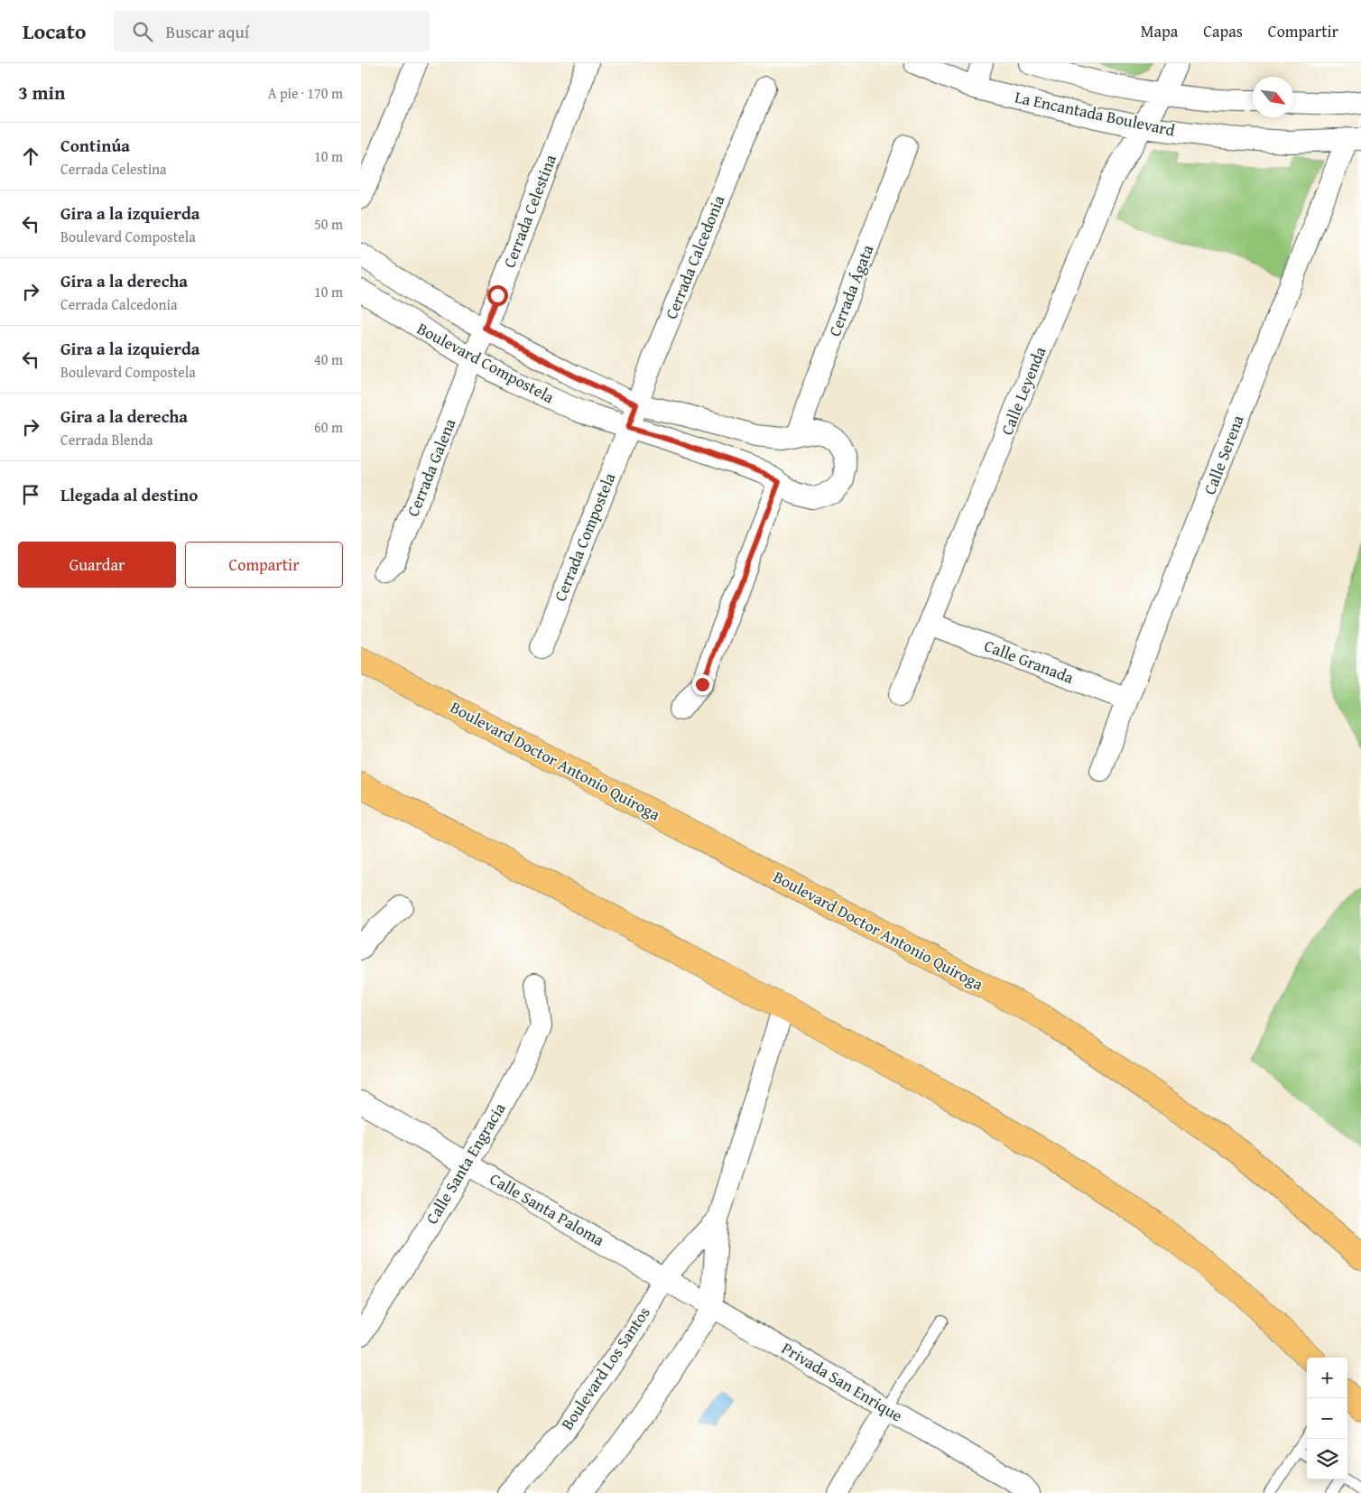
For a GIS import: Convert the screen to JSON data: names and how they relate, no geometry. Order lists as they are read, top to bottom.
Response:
{
  "streets": {
    "main road": ["Boulevard Doctor Antonio Quiroga"],
    "street": [
      "La Encantada Boulevard",
      "Cerrada Celestina",
      "Cerrada Calcedonia",
      "Cerrada Ágata",
      "Boulevard Compostela",
      "Calle Leyenda",
      "Calle Serena",
      "Cerrada Galena",
      "Cerrada Compostela",
      "Calle Granada",
      "Calle Santa Engracia",
      "Calle Santa Paloma",
      "Boulevard Los Santos",
      "Privada San Enrique"
    ]
  },
  "crossings": [
    ["La Encantada Boulevard", "Calle Leyenda"],
    ["La Encantada Boulevard", "Calle Serena"],
    ["Cerrada Celestina", "Boulevard Compostela"],
    ["Cerrada Celestina", "Cerrada Galena"],
    ["Cerrada Calcedonia", "Boulevard Compostela"],
    ["Cerrada Calcedonia", "Cerrada Compostela"],
    ["Cerrada Ágata", "Boulevard Compostela"],
    ["Boulevard Compostela", "Cerrada Galena"],
    ["Boulevard Compostela", "Cerrada Compostela"],
    ["Calle Leyenda", "Calle Granada"],
    ["Calle Serena", "Calle Granada"],
    ["Calle Santa Engracia", "Calle Santa Paloma"],
    ["Calle Santa Paloma", "Boulevard Los Santos"],
    ["Calle Santa Paloma", "Privada San Enrique"],
    ["Boulevard Los Santos", "Privada San Enrique"]
  ],
  "north": "bottom right",
  "page": {
    "header": "Locato",
    "search": "Buscar aquí",
    "nav": ["Mapa", "Capas", "Compartir"],
    "heading": ["3 min", "A pie · 170 m"],
    "list": [
      ["Continúa", "Cerrada Celestina", "10 m"],
      ["Gira a la izquierda", "Boulevard Compostela", "50 m"],
      ["Gira a la derecha", "Cerrada Calcedonia", "10 m"],
      ["Gira a la izquierda", "Boulevard Compostela", "40 m"],
      ["Gira a la derecha", "Cerrada Blenda", "60 m"],
      "Llegada al destino"
    ],
    "buttons": ["Guardar", "Compartir"],
    "map_buttons": ["+", "−"]
  }
}
